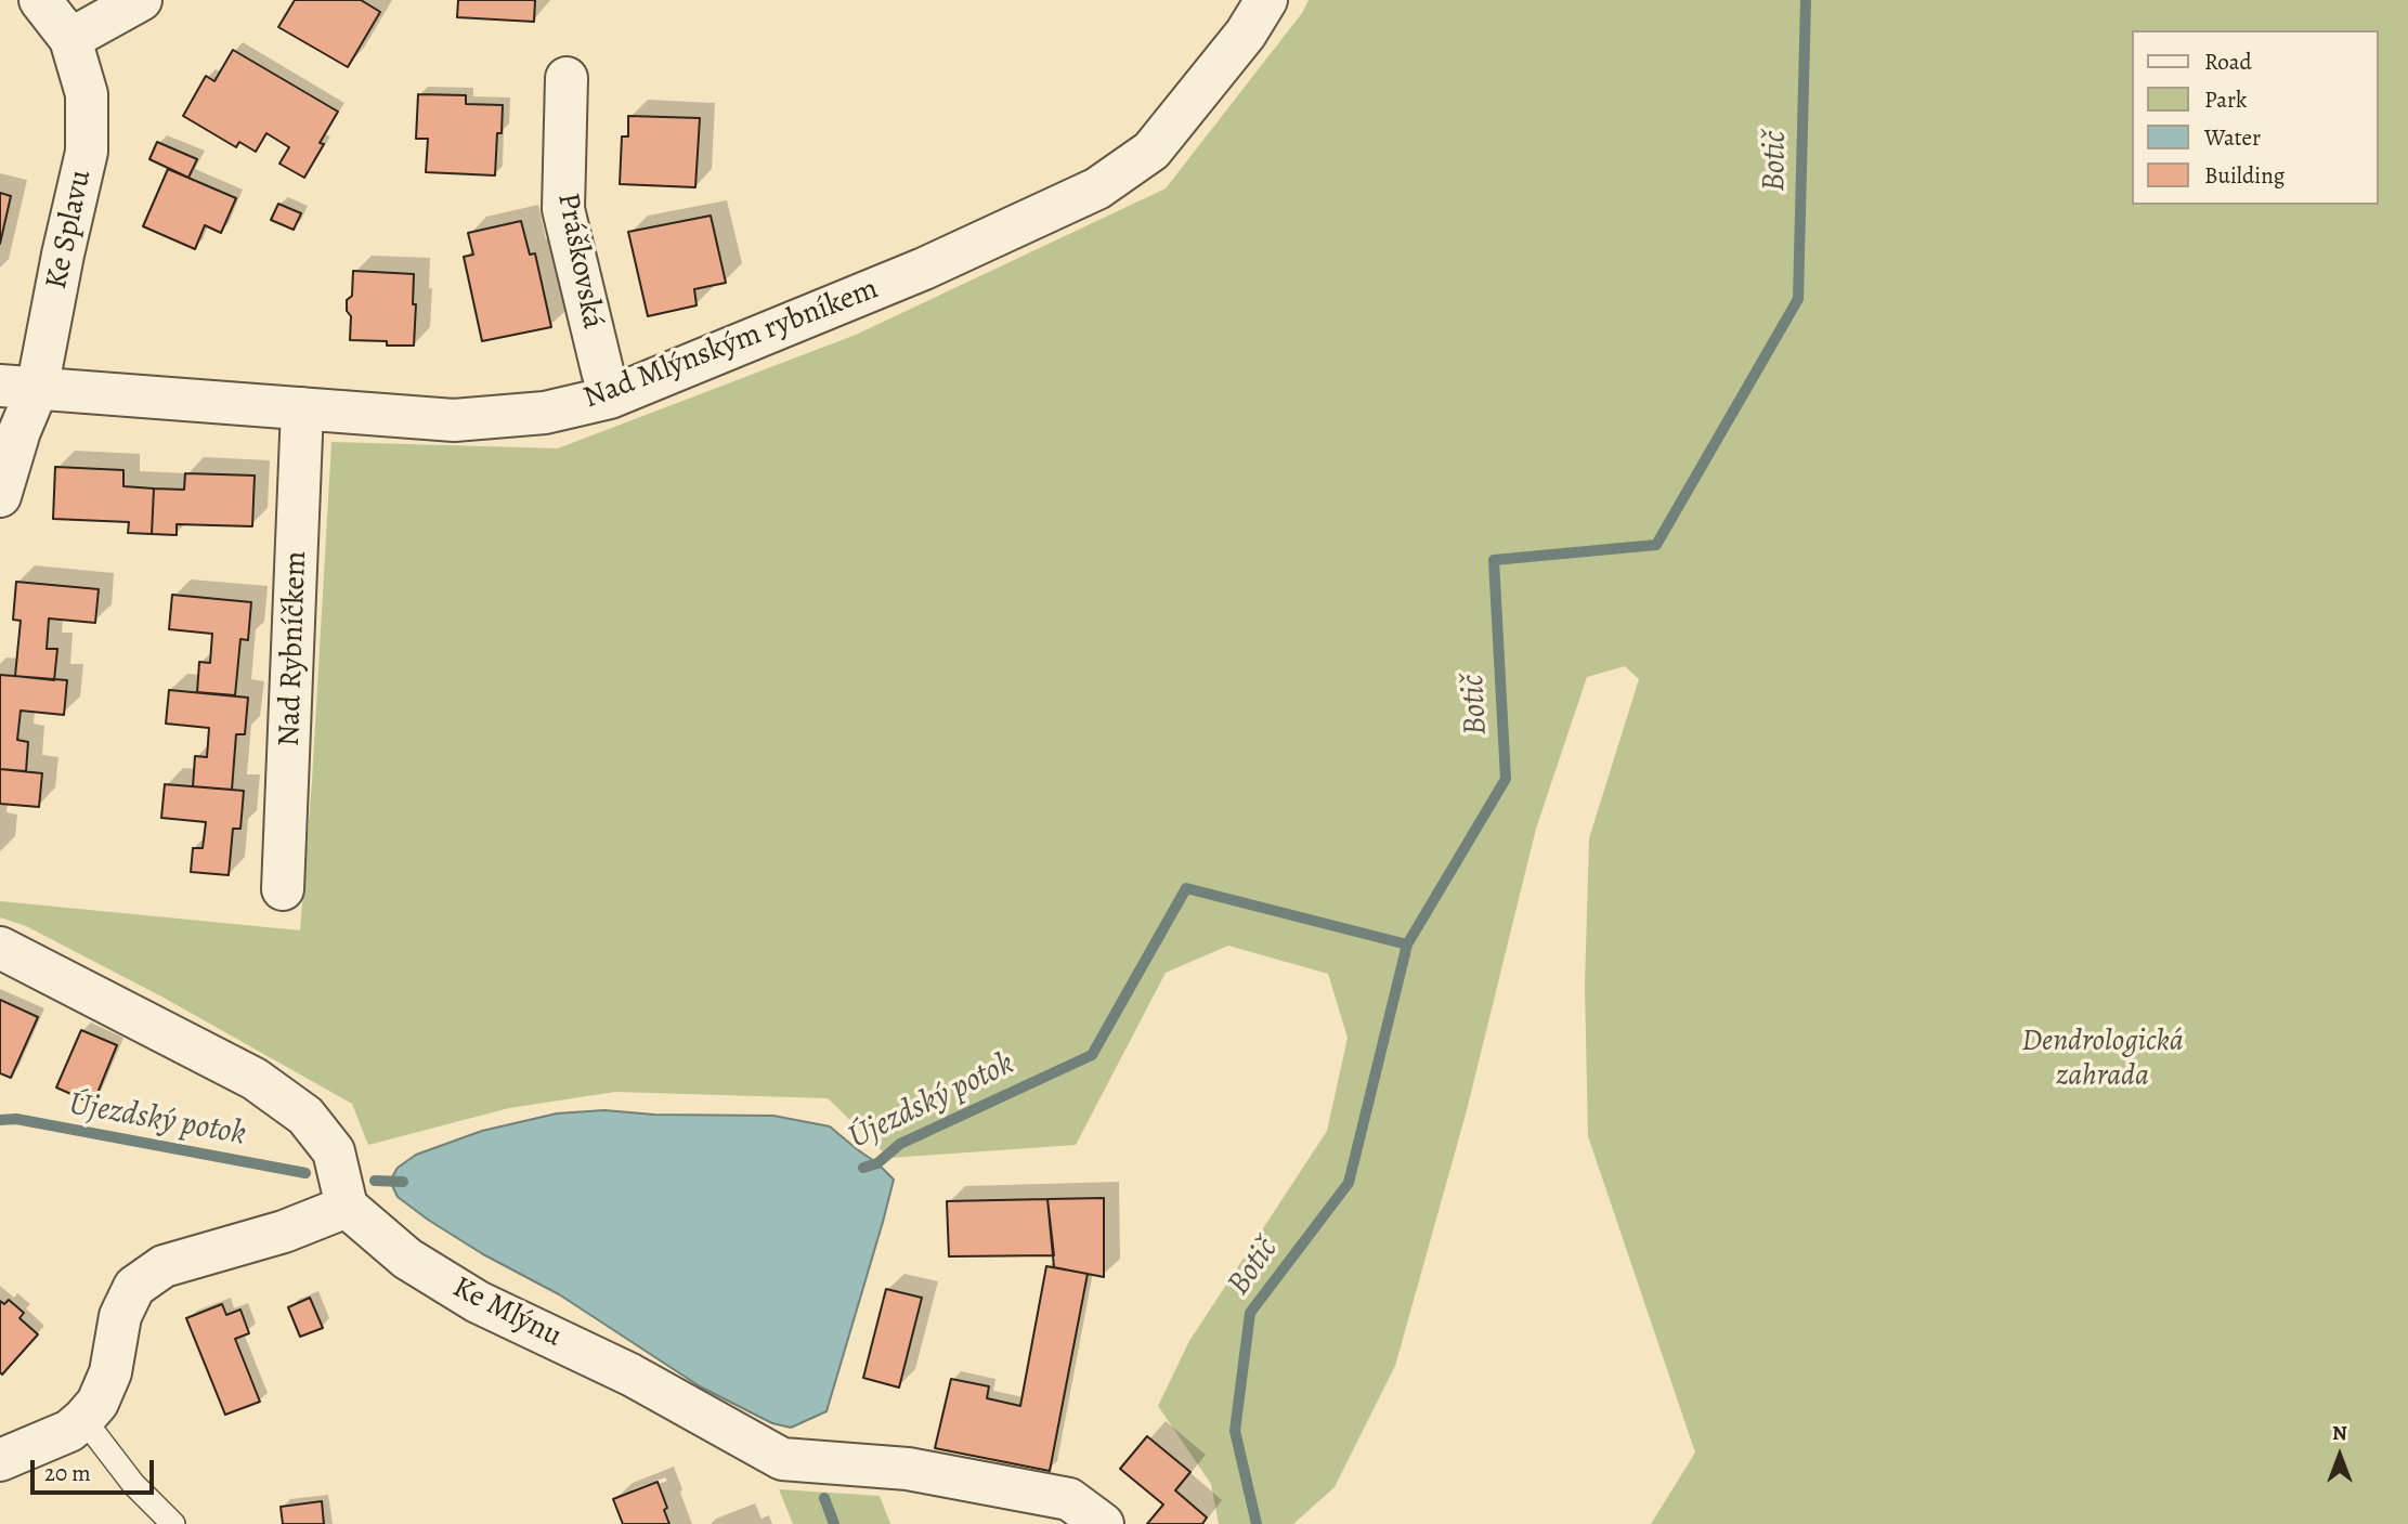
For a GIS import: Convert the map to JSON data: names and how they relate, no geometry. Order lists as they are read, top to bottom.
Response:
{
  "streets": {
    "street": [
      "Ke Splavu",
      "Práškovská",
      "Nad Mlýnským rybníkem",
      "Nad Rybníčkem",
      "Ke Mlýnu"
    ]
  },
  "crossings": [
    ["Ke Splavu", "Nad Mlýnským rybníkem"],
    ["Práškovská", "Nad Mlýnským rybníkem"],
    ["Nad Mlýnským rybníkem", "Nad Rybníčkem"]
  ],
  "water": ["Botič", "Újezdský potok"],
  "parks": ["Dendrologická zahrada"],
  "legend": [
    "Road",
    "Park",
    "Water",
    "Building"
  ],
  "scale_bar": "20 m",
  "north": "top"
}
